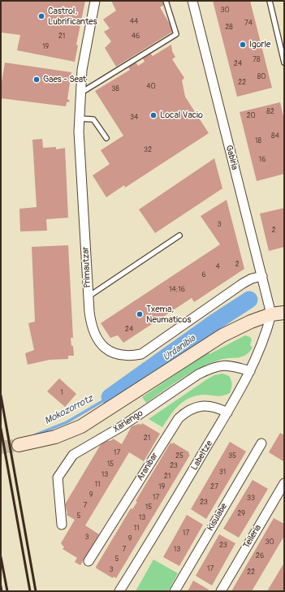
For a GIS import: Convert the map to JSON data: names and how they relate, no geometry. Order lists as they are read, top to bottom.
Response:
{
  "streets": {
    "street": [
      "Gabiria",
      "Primautzar",
      "Xarlengo",
      "Labeltze",
      "Aranibar",
      "Kisulabe",
      "Teileria"
    ]
  },
  "crossings": [
    ["Gabiria", "Primautzar"],
    ["Gabiria", "Labeltze"],
    ["Xarlengo", "Labeltze"],
    ["Labeltze", "Aranibar"]
  ],
  "water": ["Urdanibia", "Mokozorrotz"],
  "places": [
    "Castrol, Lubrificantes",
    "Igorle",
    "Gaes - Seat",
    "Local Vacio",
    "Txema, Neumaticos"
  ],
  "house_numbers": [
    "30",
    "44",
    "74",
    "28",
    "21",
    "46",
    "19",
    "78",
    "24",
    "80",
    "22",
    "40",
    "38",
    "82",
    "20",
    "34",
    "84",
    "18",
    "32",
    "16",
    "3",
    "2",
    "2",
    "4",
    "6",
    "14;16",
    "24",
    "1",
    "21",
    "17",
    "25",
    "35",
    "15",
    "23",
    "31",
    "13",
    "21",
    "11",
    "19",
    "27",
    "9",
    "17",
    "33",
    "23",
    "7",
    "15",
    "29",
    "5",
    "13",
    "11",
    "17",
    "3",
    "9",
    "30",
    "23",
    "7",
    "13",
    "26",
    "5",
    "17",
    "3",
    "22"
  ]
}
